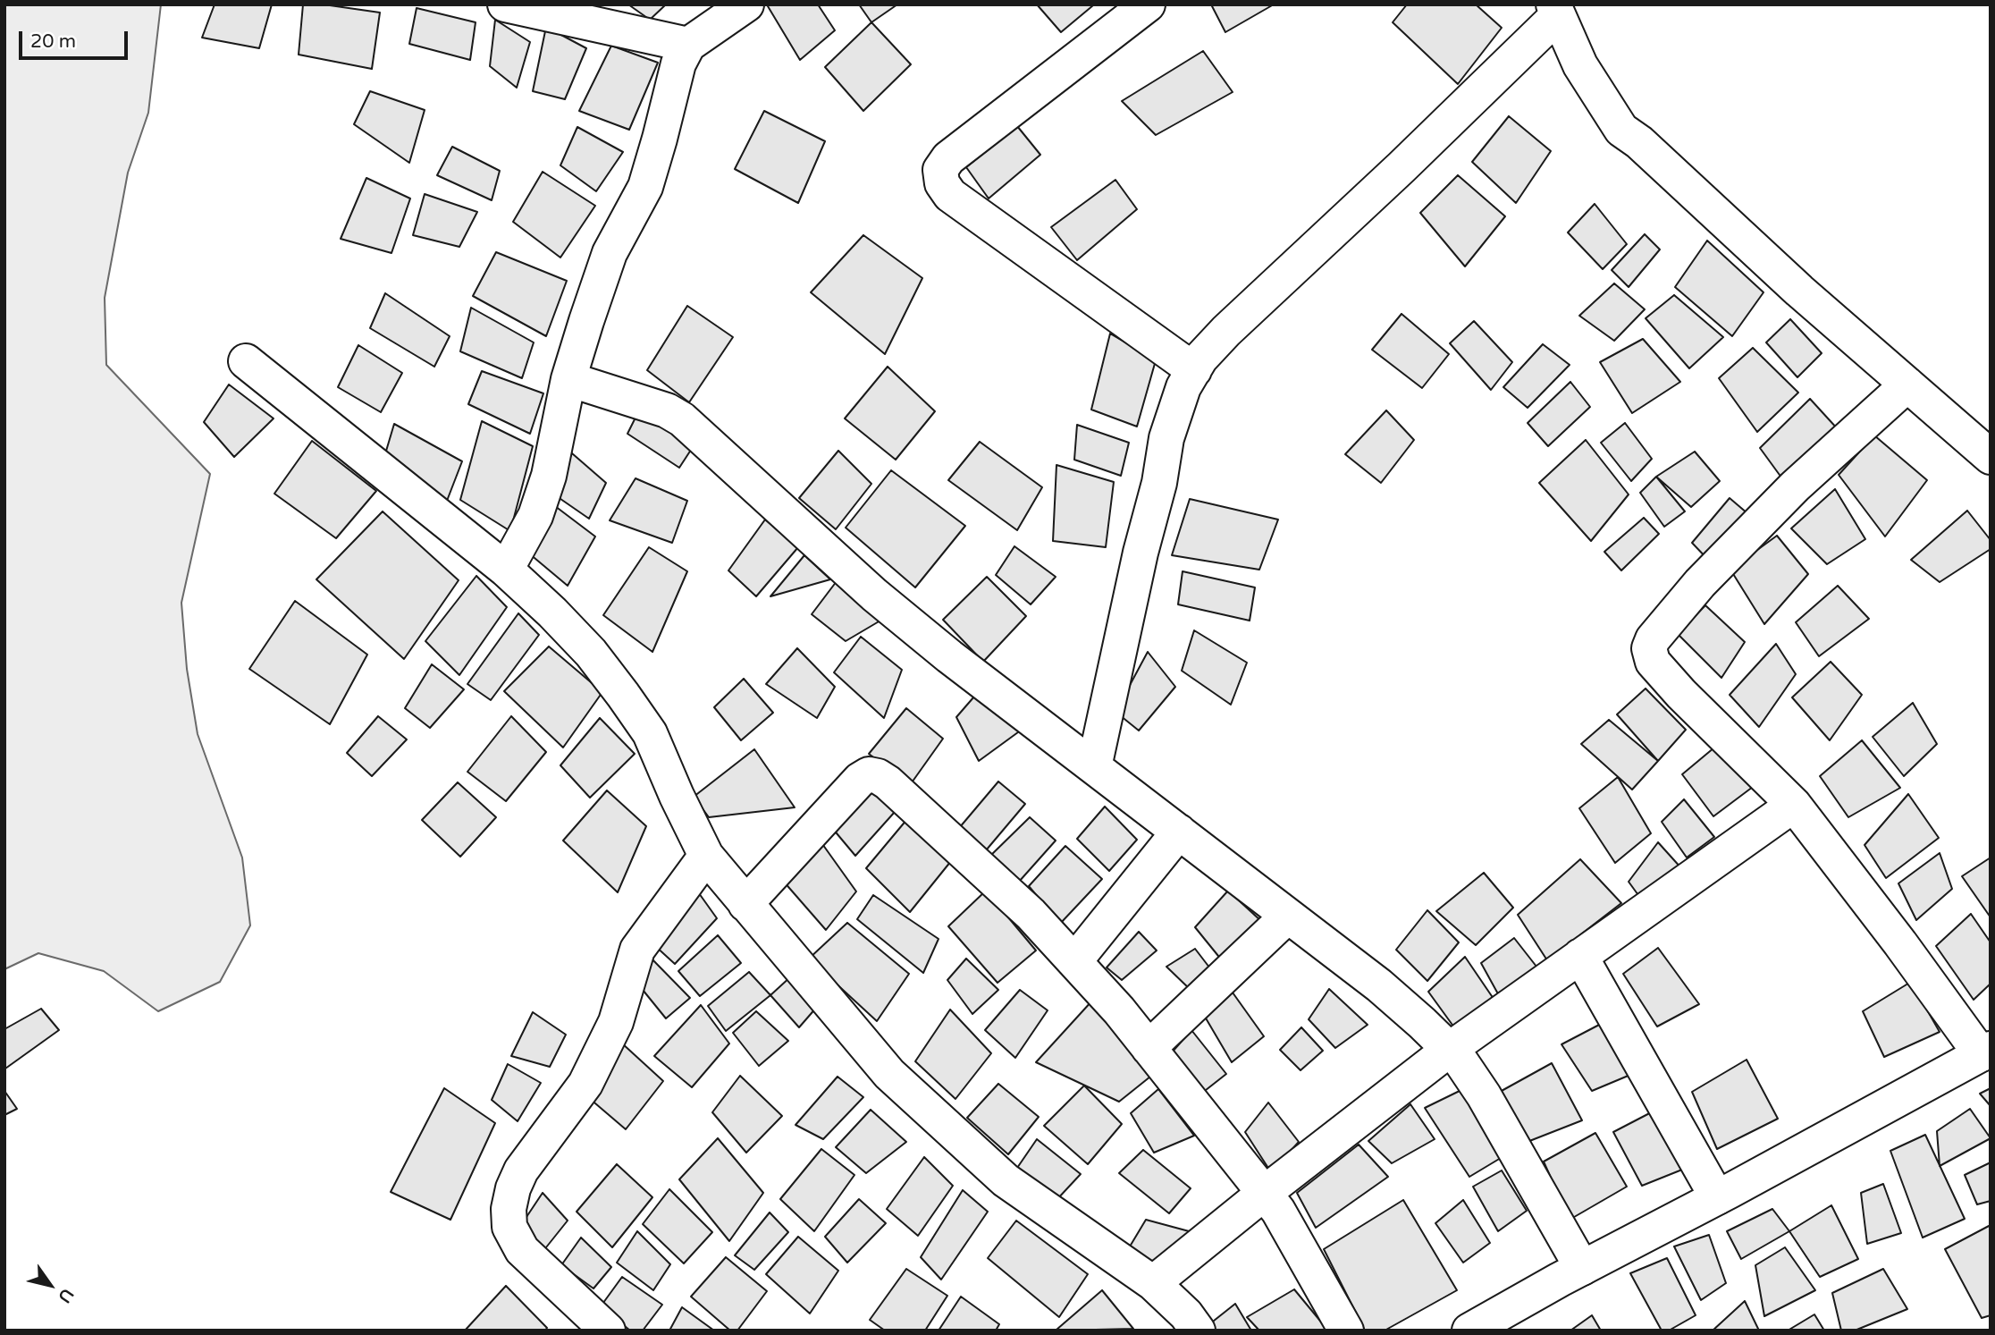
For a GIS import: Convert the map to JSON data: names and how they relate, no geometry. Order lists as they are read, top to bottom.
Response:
{
  "scale_bar": "20 m",
  "north": "bottom right"
}
